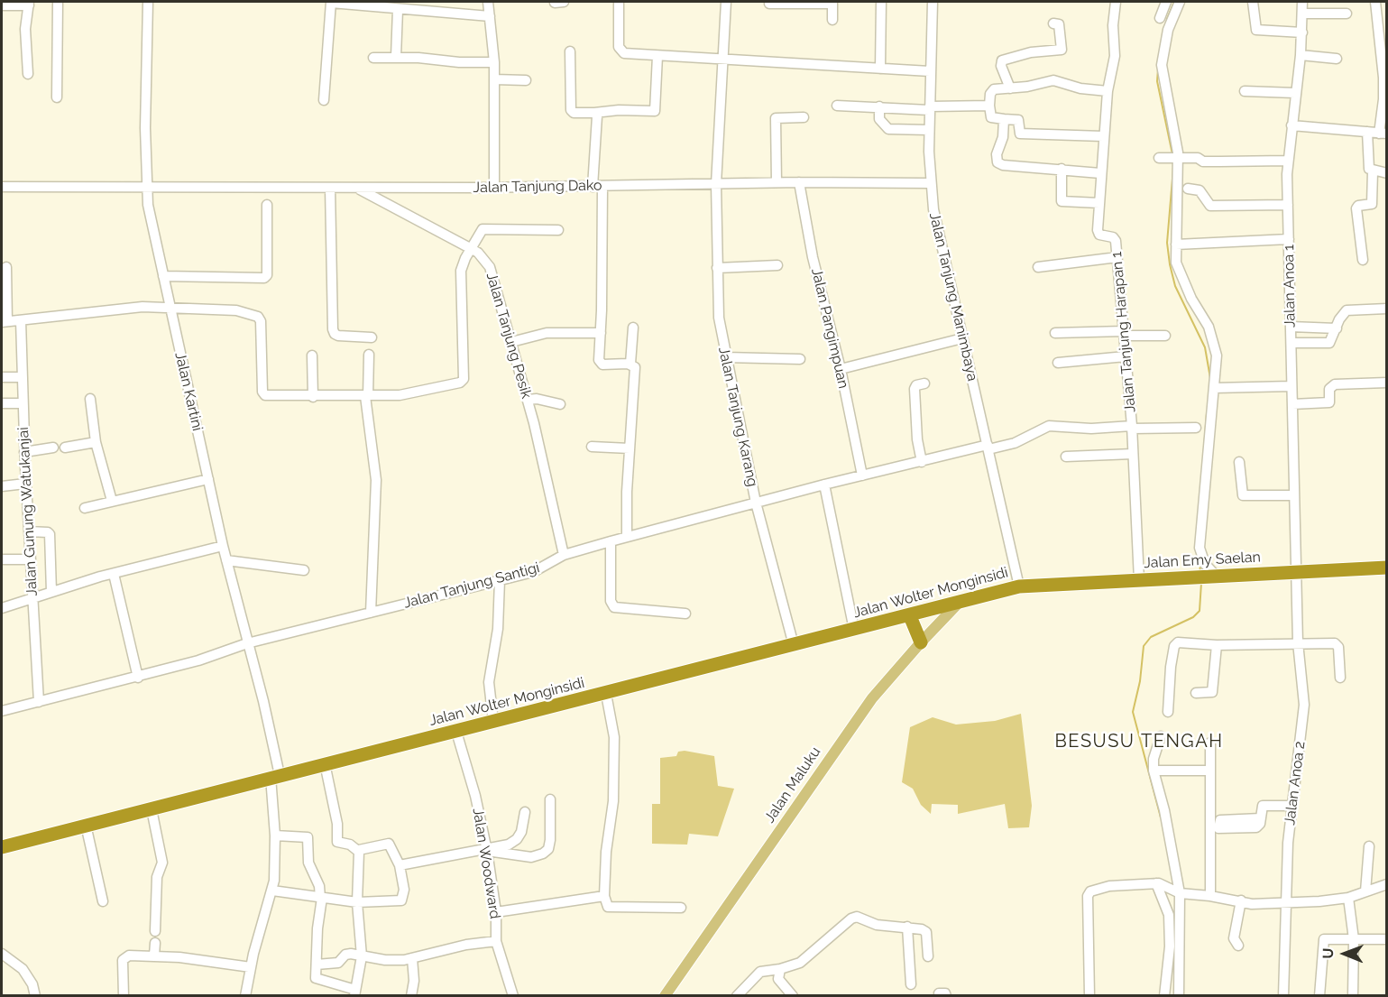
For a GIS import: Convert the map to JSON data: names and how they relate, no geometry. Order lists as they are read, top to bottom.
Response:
{
  "streets": {
    "highway": ["Jalan Emy Saelan", "Jalan Wolter Monginsidi"],
    "main road": ["Jalan Maluku"],
    "street": [
      "Jalan Tanjung Dako",
      "Jalan Anoa 1",
      "Jalan Tanjung Manimbaya",
      "Jalan Pangimpuan",
      "Jalan Tanjung Harapan 1",
      "Jalan Tanjung Pesik",
      "Jalan Kartini",
      "Jalan Tanjung Karang",
      "Jalan Gunung Watukanjai",
      "Jalan Tanjung Santigi",
      "Jalan Anoa 2",
      "Jalan Woodward"
    ]
  },
  "crossings": [
    ["Jalan Tanjung Dako", "Jalan Tanjung Manimbaya"],
    ["Jalan Tanjung Dako", "Jalan Pangimpuan"],
    ["Jalan Tanjung Dako", "Jalan Tanjung Pesik"],
    ["Jalan Tanjung Dako", "Jalan Kartini"],
    ["Jalan Tanjung Dako", "Jalan Tanjung Karang"],
    ["Jalan Anoa 1", "Jalan Emy Saelan"],
    ["Jalan Anoa 1", "Jalan Anoa 2"],
    ["Jalan Tanjung Manimbaya", "Jalan Emy Saelan"],
    ["Jalan Tanjung Manimbaya", "Jalan Wolter Monginsidi"],
    ["Jalan Tanjung Harapan 1", "Jalan Emy Saelan"],
    ["Jalan Tanjung Pesik", "Jalan Tanjung Santigi"],
    ["Jalan Kartini", "Jalan Tanjung Santigi"],
    ["Jalan Kartini", "Jalan Wolter Monginsidi"],
    ["Jalan Tanjung Karang", "Jalan Tanjung Santigi"],
    ["Jalan Tanjung Karang", "Jalan Wolter Monginsidi"],
    ["Jalan Gunung Watukanjai", "Jalan Tanjung Santigi"],
    ["Jalan Emy Saelan", "Jalan Wolter Monginsidi"],
    ["Jalan Emy Saelan", "Jalan Anoa 2"],
    ["Jalan Wolter Monginsidi", "Jalan Maluku"],
    ["Jalan Wolter Monginsidi", "Jalan Woodward"]
  ],
  "districts": ["BESUSU TENGAH"],
  "north": "left"
}
